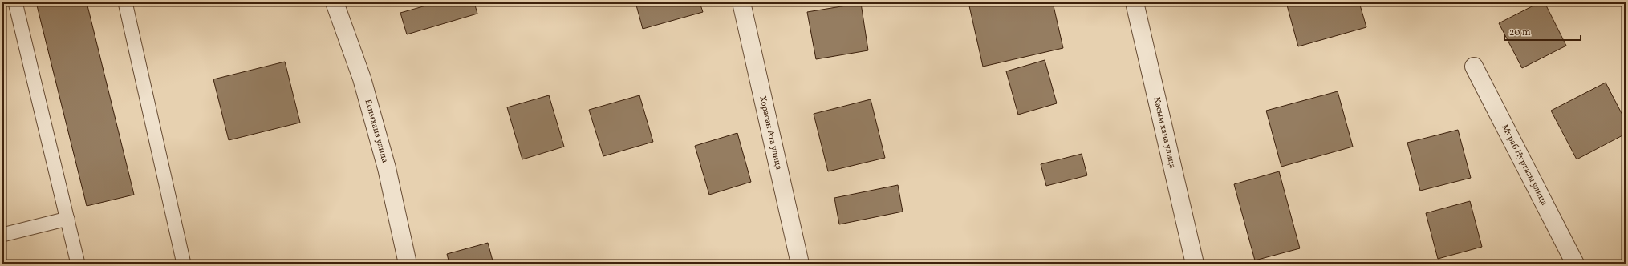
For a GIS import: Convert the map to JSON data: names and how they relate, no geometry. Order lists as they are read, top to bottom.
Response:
{
  "streets": {
    "street": [
      "Есимхана улица",
      "Хорасан Ата улица",
      "Касым хана улица",
      "Мураб Нуртазы улица"
    ]
  },
  "scale_bar": "20 m"
}
